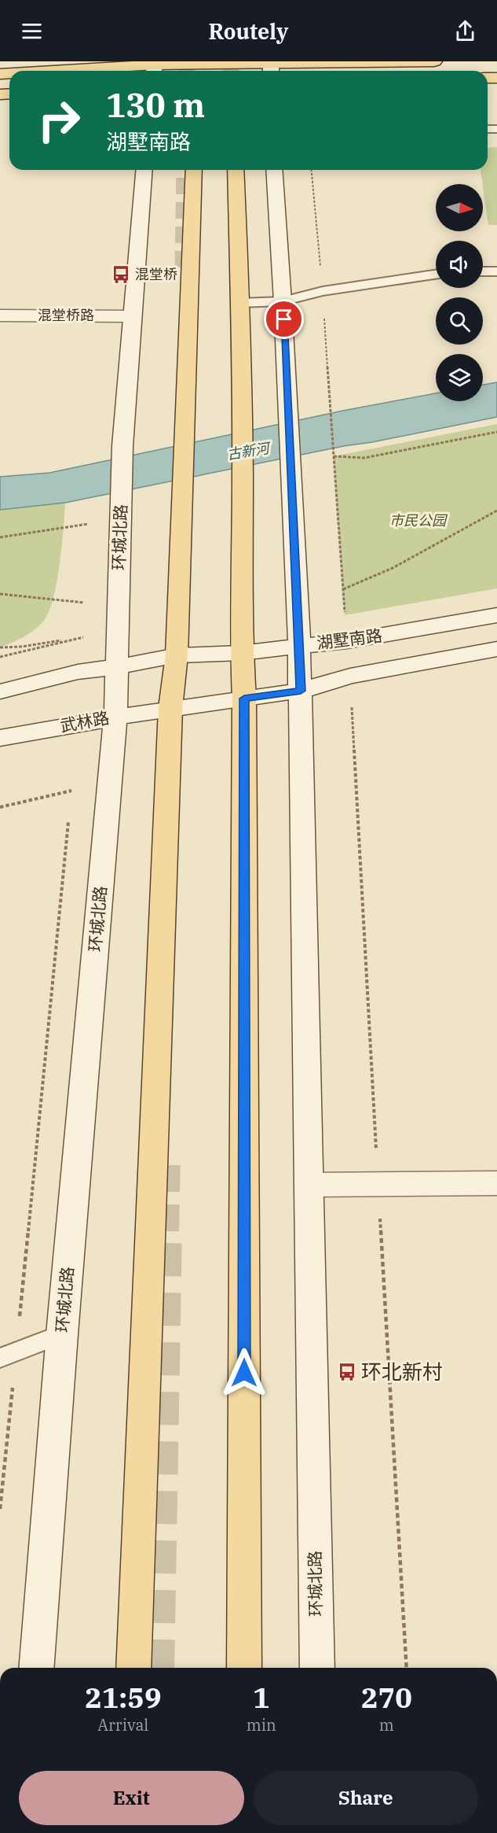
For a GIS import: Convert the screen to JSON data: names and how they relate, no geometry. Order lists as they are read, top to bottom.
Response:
{
  "streets": {
    "main road": [
      "混堂桥路",
      "环城北路",
      "湖墅南路",
      "武林路"
    ]
  },
  "crossings": [
    ["混堂桥路", "环城北路"],
    ["环城北路", "湖墅南路"],
    ["环城北路", "武林路"],
    ["湖墅南路", "武林路"]
  ],
  "water": ["古新河"],
  "parks": ["市民公园"],
  "places": {
    "bus stop": ["混堂桥", "环北新村"]
  },
  "north": "right",
  "page": {
    "header": "Routely",
    "turn": ["130 m", "湖墅南路"],
    "eta": [
      "21:59",
      "Arrival",
      "1",
      "min",
      "270",
      "m"
    ],
    "buttons": ["Exit", "Share"]
  }
}
